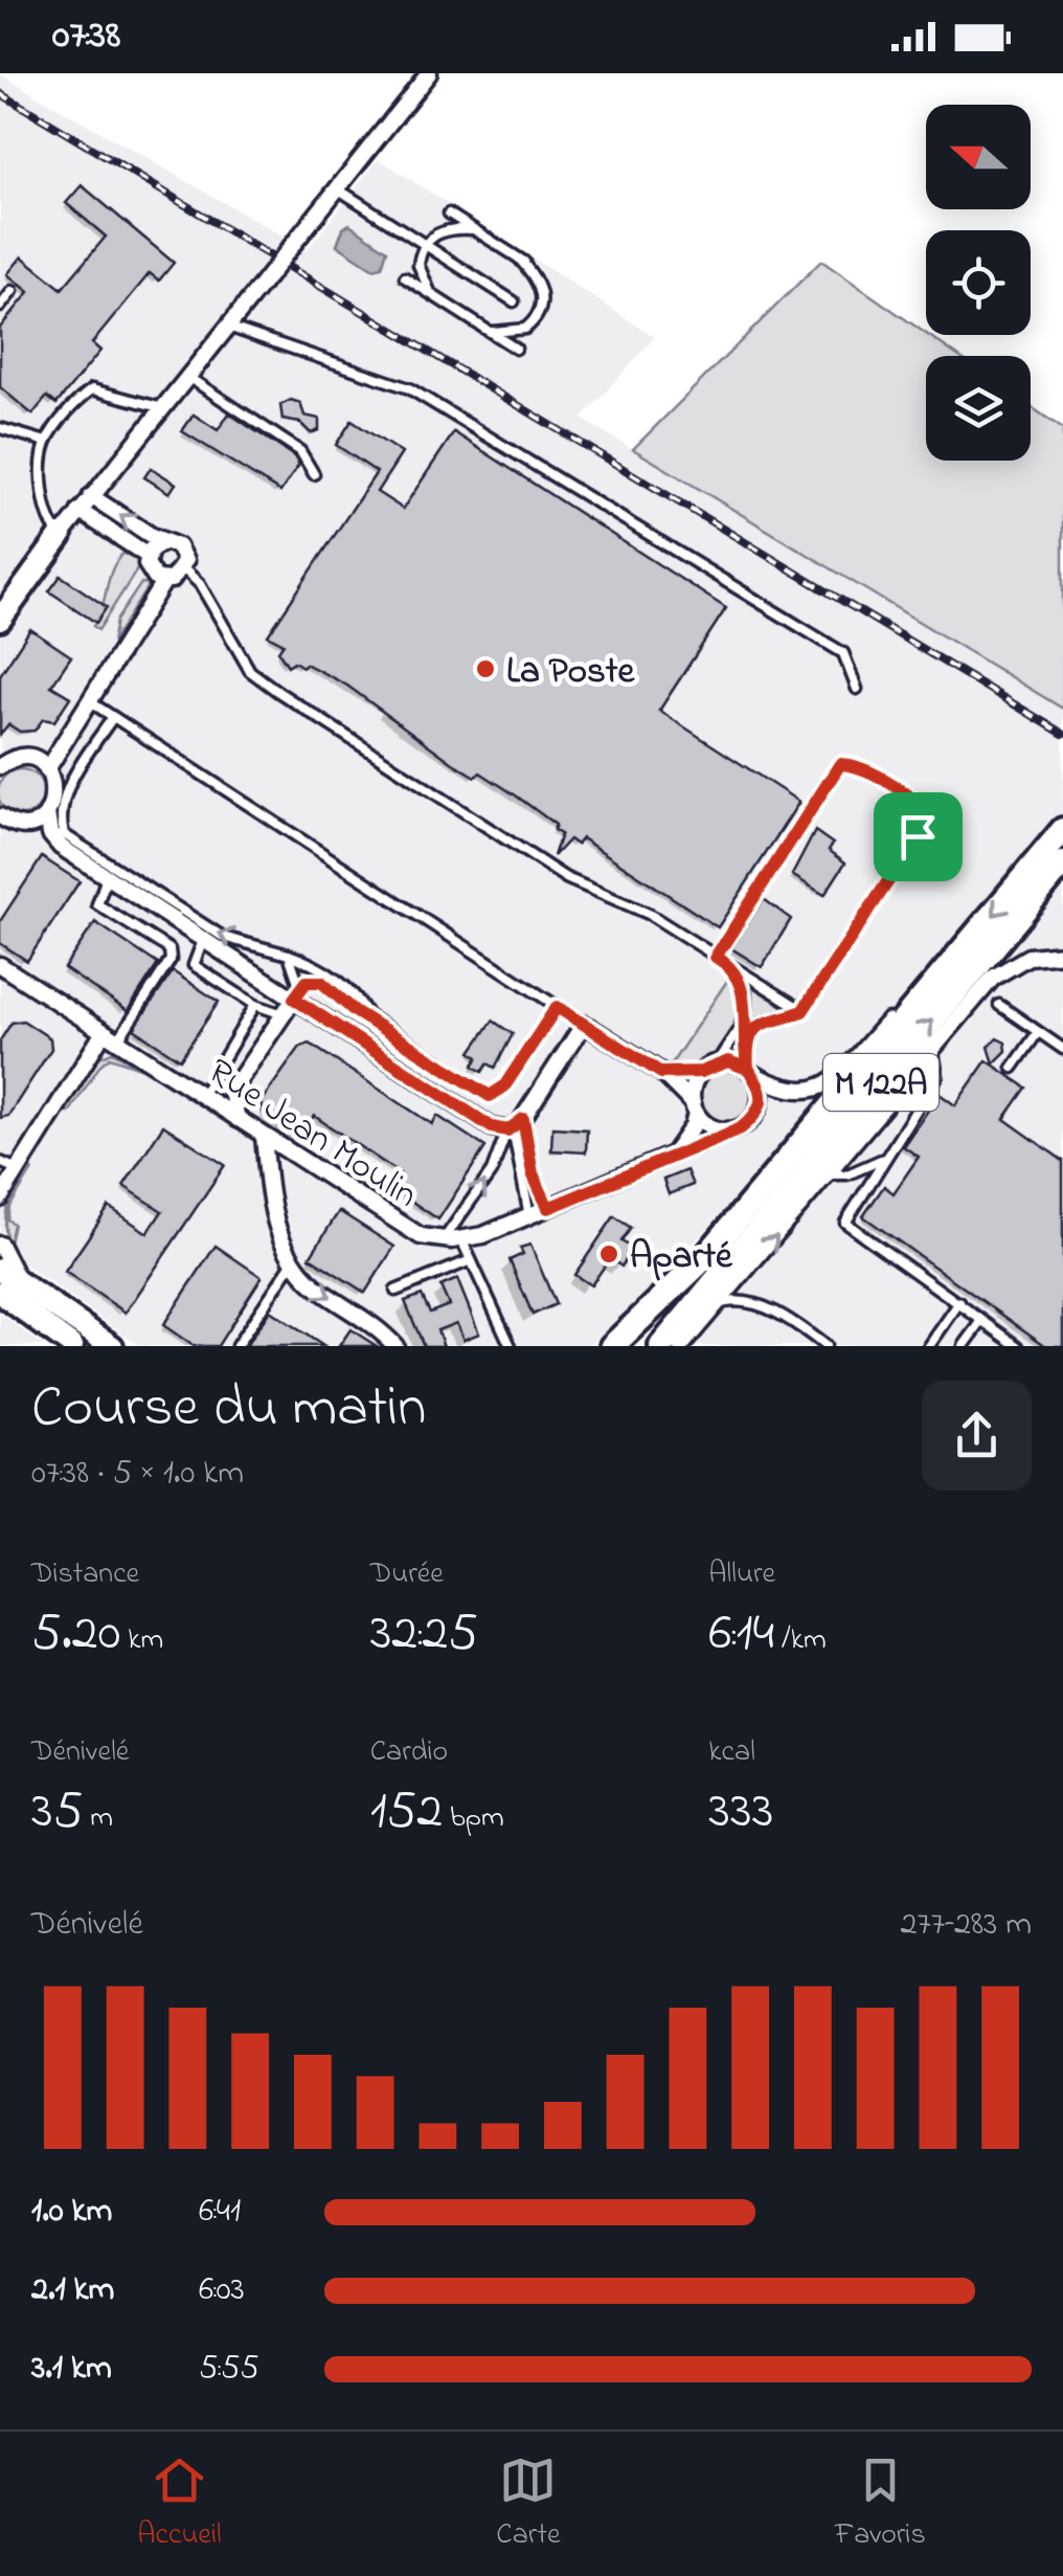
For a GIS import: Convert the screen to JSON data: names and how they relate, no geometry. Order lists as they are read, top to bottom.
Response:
{
  "streets": {
    "main road": ["M 122A"],
    "street": ["Rue Jean Moulin"]
  },
  "places": ["La Poste", "Aparté"],
  "north": "left",
  "page": {
    "status": "07:38",
    "heading": ["Course du matin", "07:38 · 5 × 1.0 km"],
    "stats": [
      ["Distance", "5.20 km"],
      ["Durée", "32:25"],
      ["Allure", "6:14 /km"],
      ["Dénivelé", "35 m"],
      ["Cardio", "152 bpm"],
      ["kcal", "333"]
    ],
    "chart": ["Dénivelé", "277–283 m"],
    "list": [
      {
        "name": "1.0 km",
        "note": "6:41"
      },
      {
        "name": "2.1 km",
        "note": "6:03"
      },
      {
        "name": "3.1 km",
        "note": "5:55"
      }
    ],
    "tabs": ["Accueil", "Carte", "Favoris"]
  }
}
